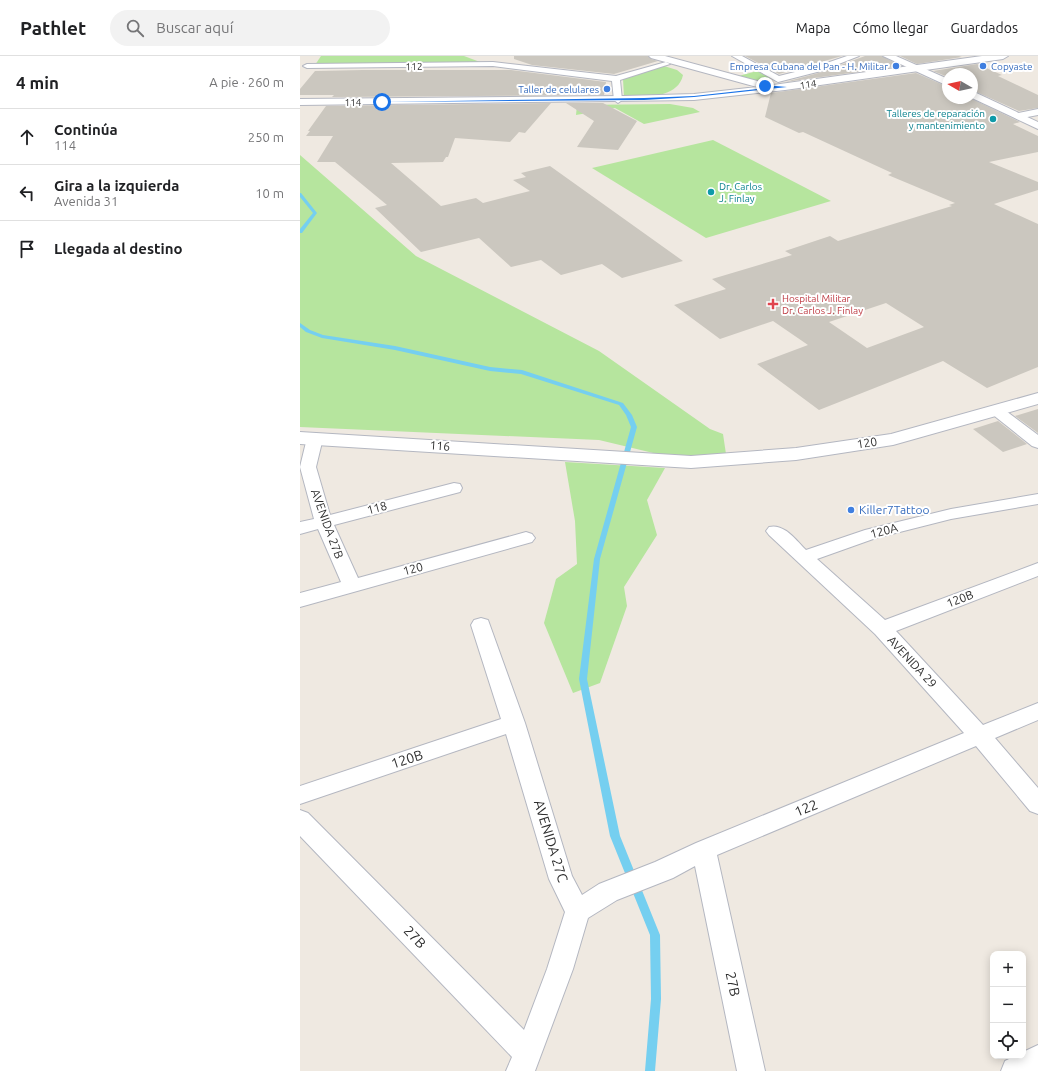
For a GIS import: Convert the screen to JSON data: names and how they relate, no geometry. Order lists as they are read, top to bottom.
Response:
{
  "streets": {
    "main road": ["114", "120", "116"],
    "street": [
      "112",
      "118",
      "AVENIDA 27B",
      "120A",
      "120B",
      "AVENIDA 29",
      "122",
      "AVENIDA 27C",
      "27B"
    ]
  },
  "crossings": [
    ["120", "116"],
    ["120", "AVENIDA 27B"],
    ["116", "AVENIDA 27B"],
    ["118", "AVENIDA 27B"],
    ["120A", "AVENIDA 29"],
    ["120B", "AVENIDA 29"],
    ["120B", "AVENIDA 27C"],
    ["AVENIDA 29", "122"],
    ["122", "AVENIDA 27C"],
    ["122", "27B"]
  ],
  "places": {
    "other": [
      "Empresa Cubana del Pan - H. Militar",
      "Copyaste",
      "Taller de celulares",
      "Talleres de reparación y mantenimiento",
      "Dr. Carlos J. Finlay",
      "Killer7Tattoo"
    ],
    "health": ["Hospital Militar Dr. Carlos J. Finlay"]
  },
  "north": "left",
  "page": {
    "header": "Pathlet",
    "search": "Buscar aquí",
    "nav": ["Mapa", "Cómo llegar", "Guardados"],
    "heading": ["4 min", "A pie · 260 m"],
    "list": [
      ["Continúa", "114", "250 m"],
      ["Gira a la izquierda", "Avenida 31", "10 m"],
      "Llegada al destino"
    ],
    "map_buttons": ["+", "−"]
  }
}
